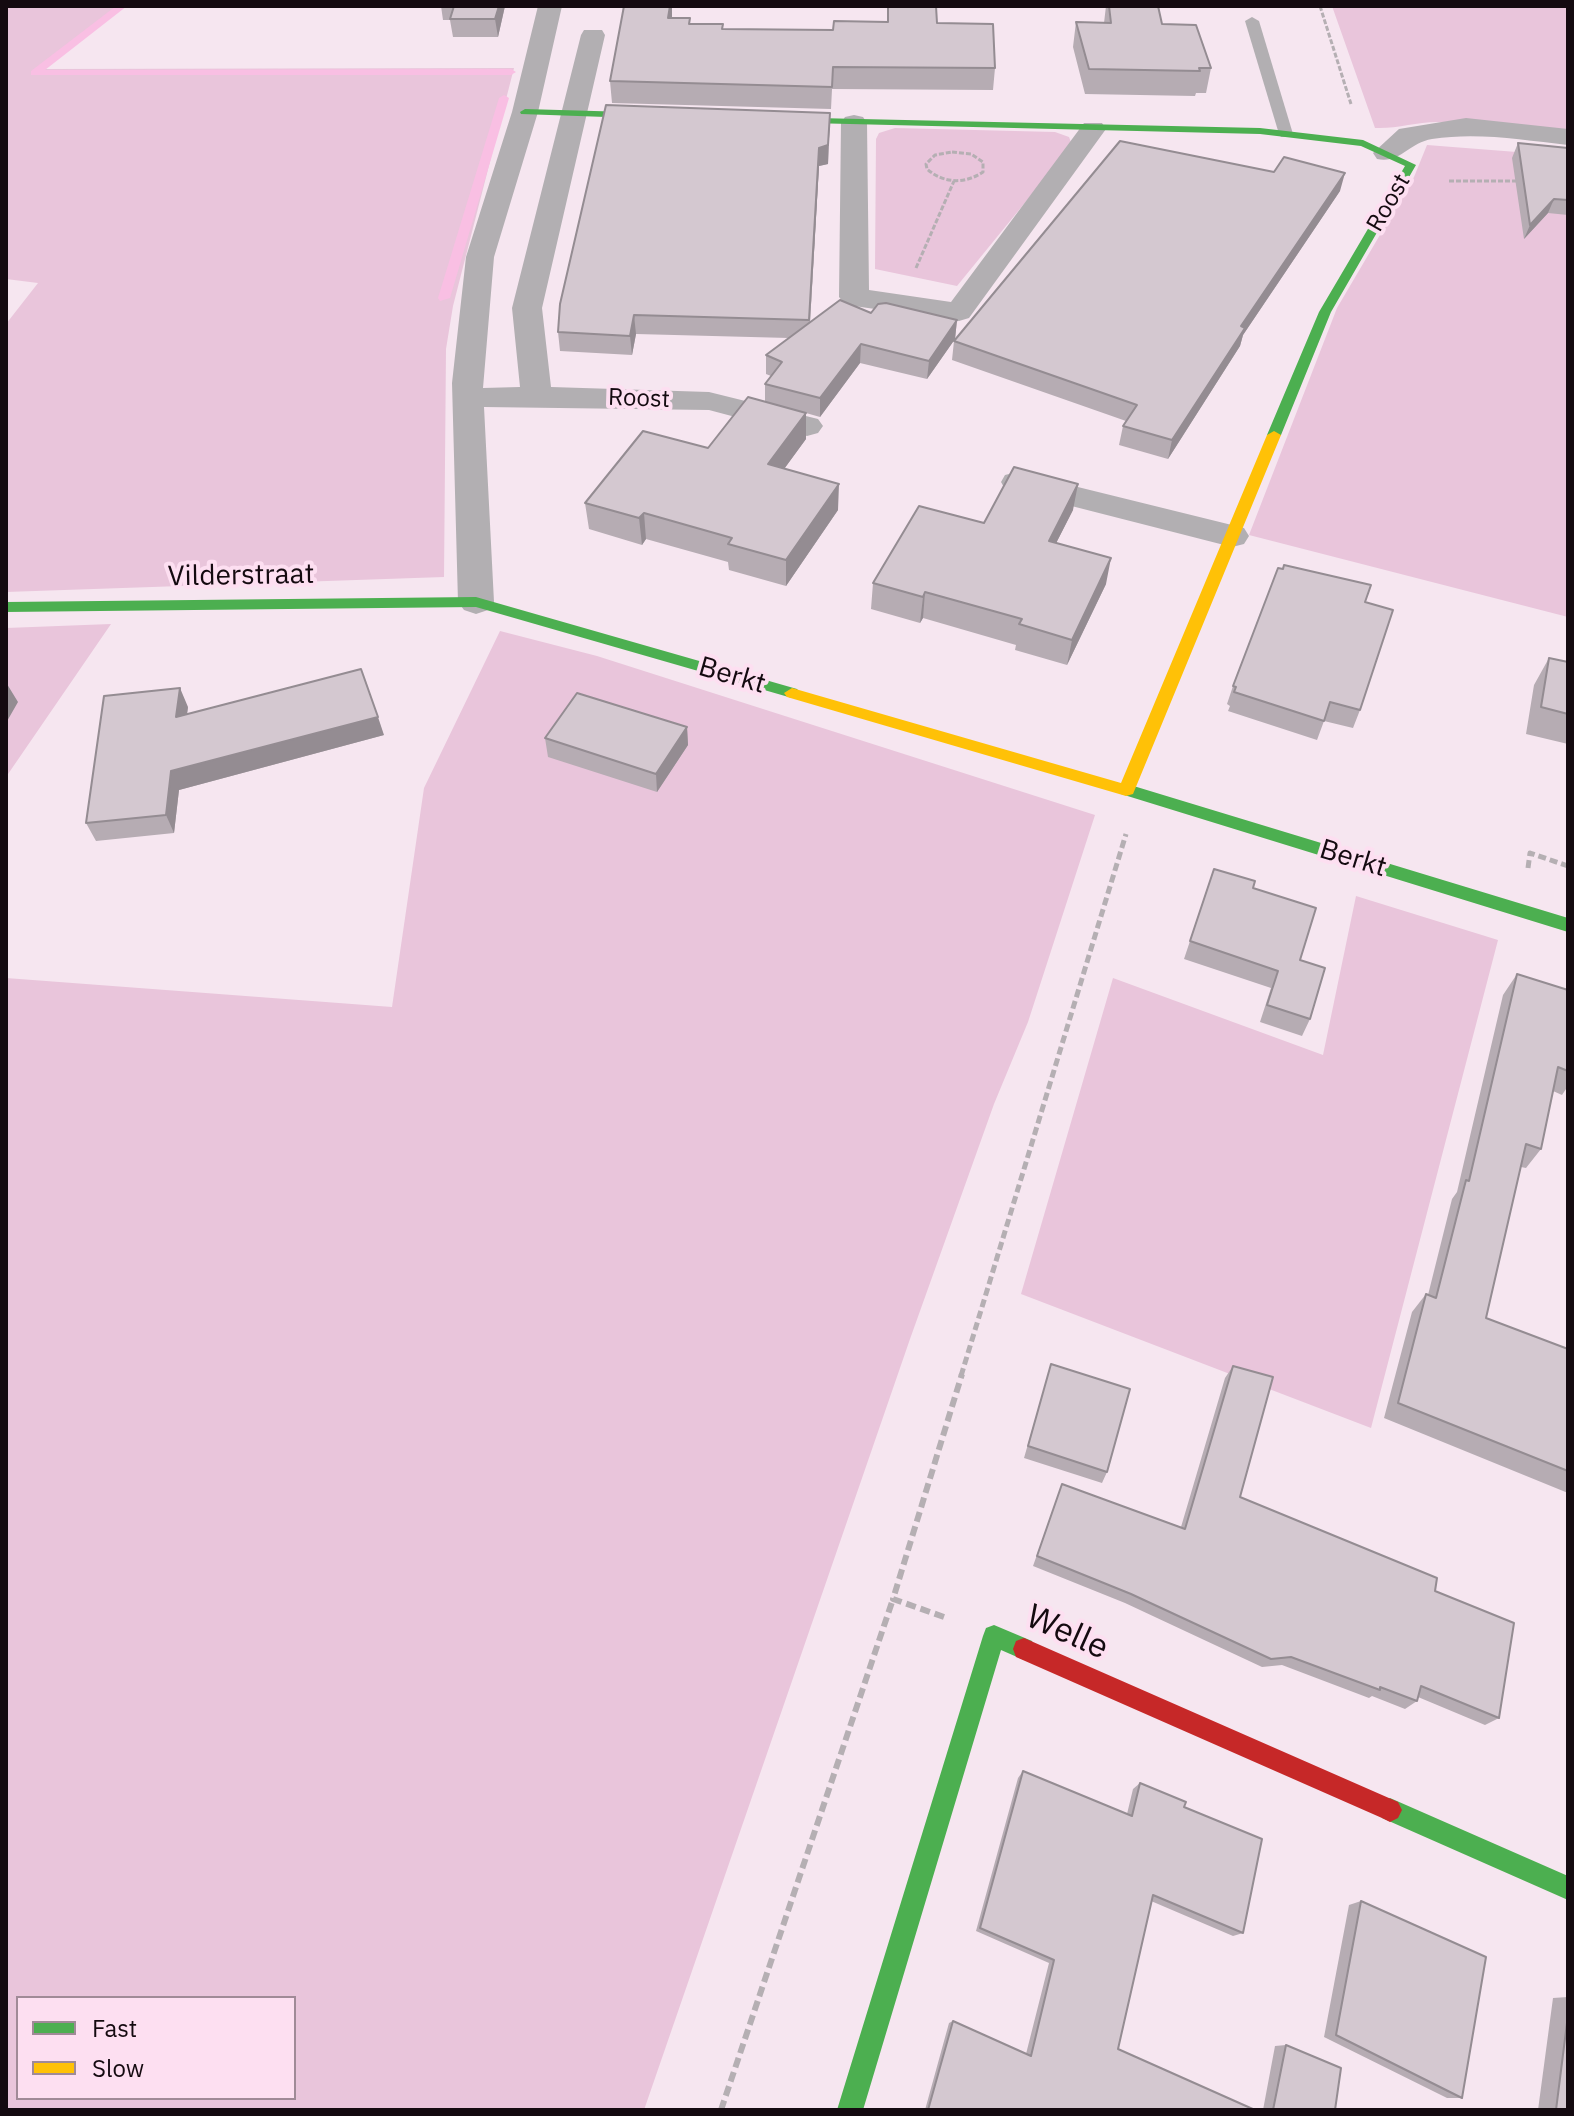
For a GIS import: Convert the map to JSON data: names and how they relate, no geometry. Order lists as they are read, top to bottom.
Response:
{
  "streets": {
    "street": [
      "Roost",
      "Vilderstraat",
      "Berkt",
      "Welle"
    ]
  },
  "crossings": [
    ["Roost", "Berkt"],
    ["Vilderstraat", "Berkt"]
  ],
  "legend": ["Fast", "Slow"]
}
